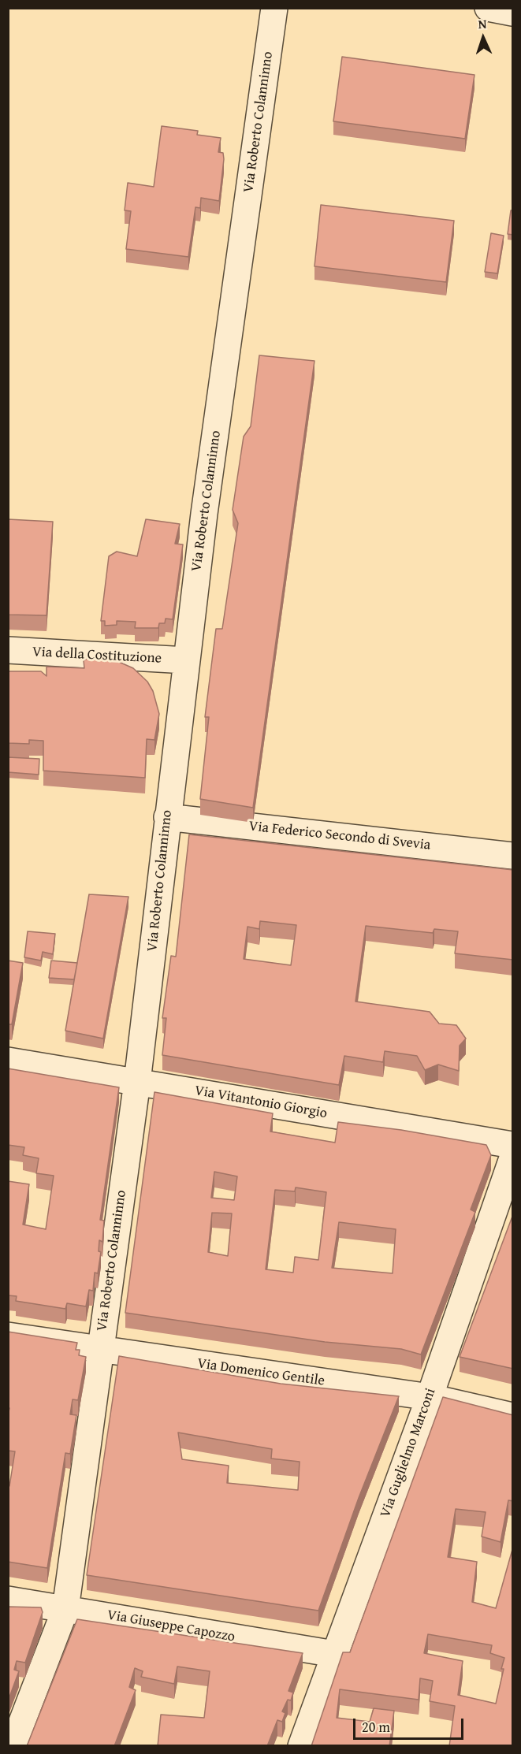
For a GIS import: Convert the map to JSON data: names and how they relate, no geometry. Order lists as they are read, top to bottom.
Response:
{
  "streets": {
    "street": [
      "Via Roberto Colanninno",
      "Via della Costituzione",
      "Via Federico Secondo di Svevia",
      "Via Vitantonio Giorgio",
      "Via Domenico Gentile",
      "Via Guglielmo Marconi",
      "Via Giuseppe Capozzo"
    ]
  },
  "crossings": [
    ["Via Roberto Colanninno", "Via della Costituzione"],
    ["Via Roberto Colanninno", "Via Federico Secondo di Svevia"],
    ["Via Roberto Colanninno", "Via Vitantonio Giorgio"],
    ["Via Roberto Colanninno", "Via Domenico Gentile"],
    ["Via Roberto Colanninno", "Via Giuseppe Capozzo"],
    ["Via Domenico Gentile", "Via Guglielmo Marconi"],
    ["Via Guglielmo Marconi", "Via Giuseppe Capozzo"]
  ],
  "scale_bar": "20 m",
  "north": "top"
}
